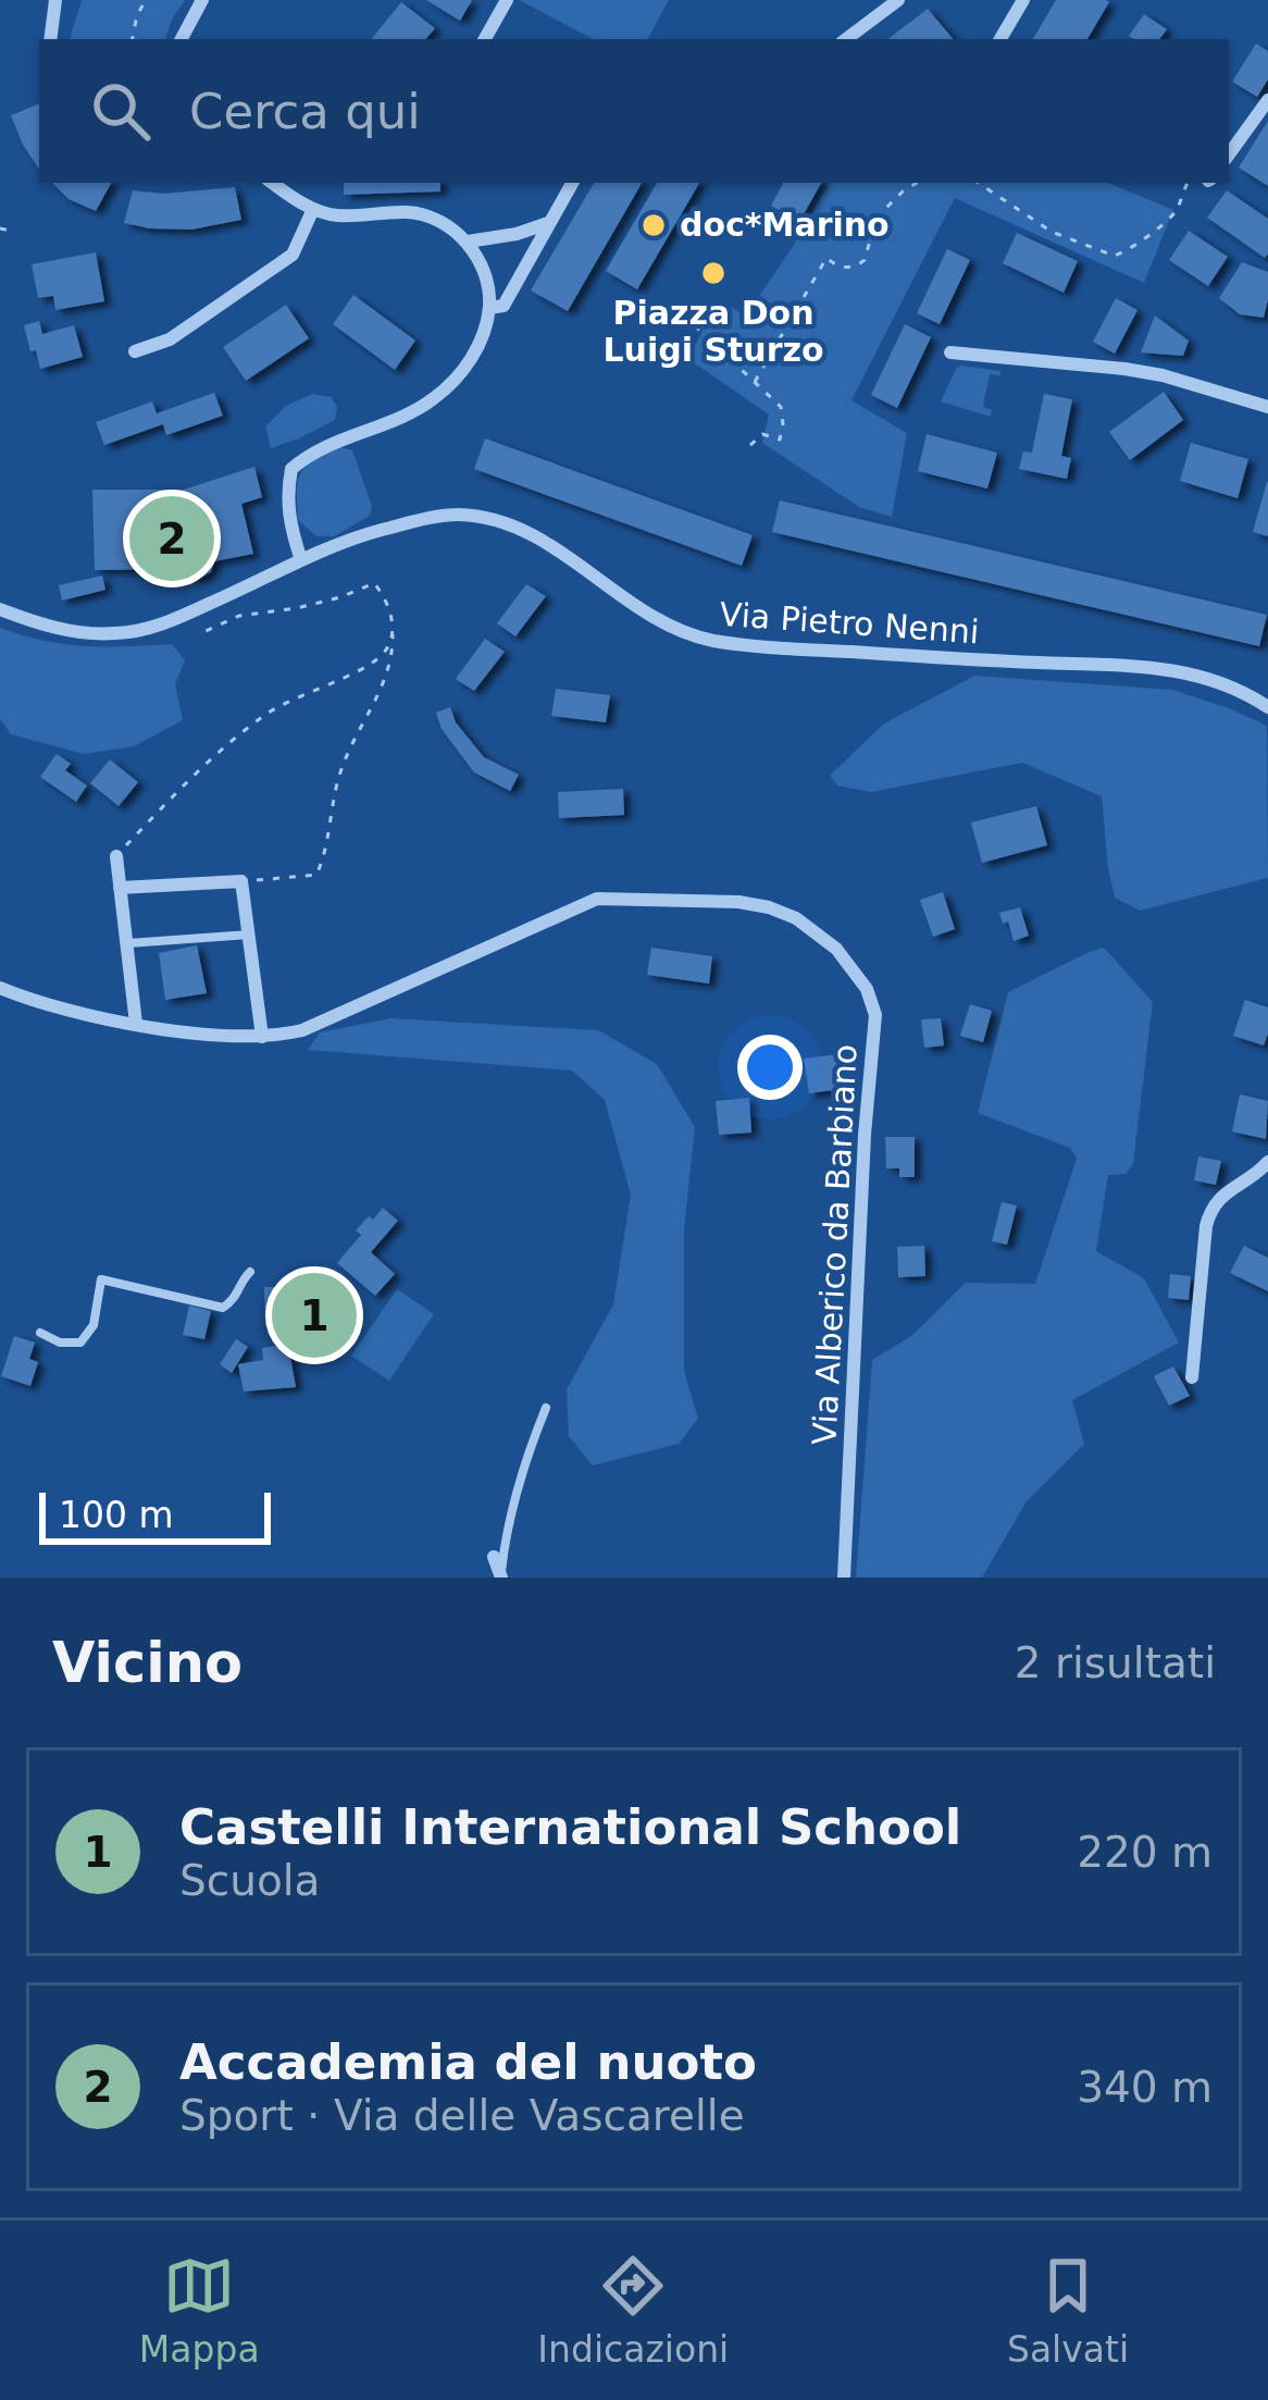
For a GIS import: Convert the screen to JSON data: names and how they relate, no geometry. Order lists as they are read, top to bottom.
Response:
{
  "streets": {
    "street": ["Via Pietro Nenni", "Via Alberico da Barbiano"]
  },
  "places": ["doc*Marino", "Piazza Don Luigi Sturzo"],
  "scale_bar": "100 m",
  "page": {
    "search": "Cerca qui",
    "pins": ["2", "1"],
    "scale": "100 m",
    "heading": ["Vicino", "2 risultati"],
    "list": [
      {
        "mark": "1",
        "name": "Castelli International School",
        "note": "Scuola",
        "value": "220 m"
      },
      {
        "mark": "2",
        "name": "Accademia del nuoto",
        "note": "Sport · Via delle Vascarelle",
        "value": "340 m"
      }
    ],
    "nav": ["Mappa", "Indicazioni", "Salvati"]
  }
}
